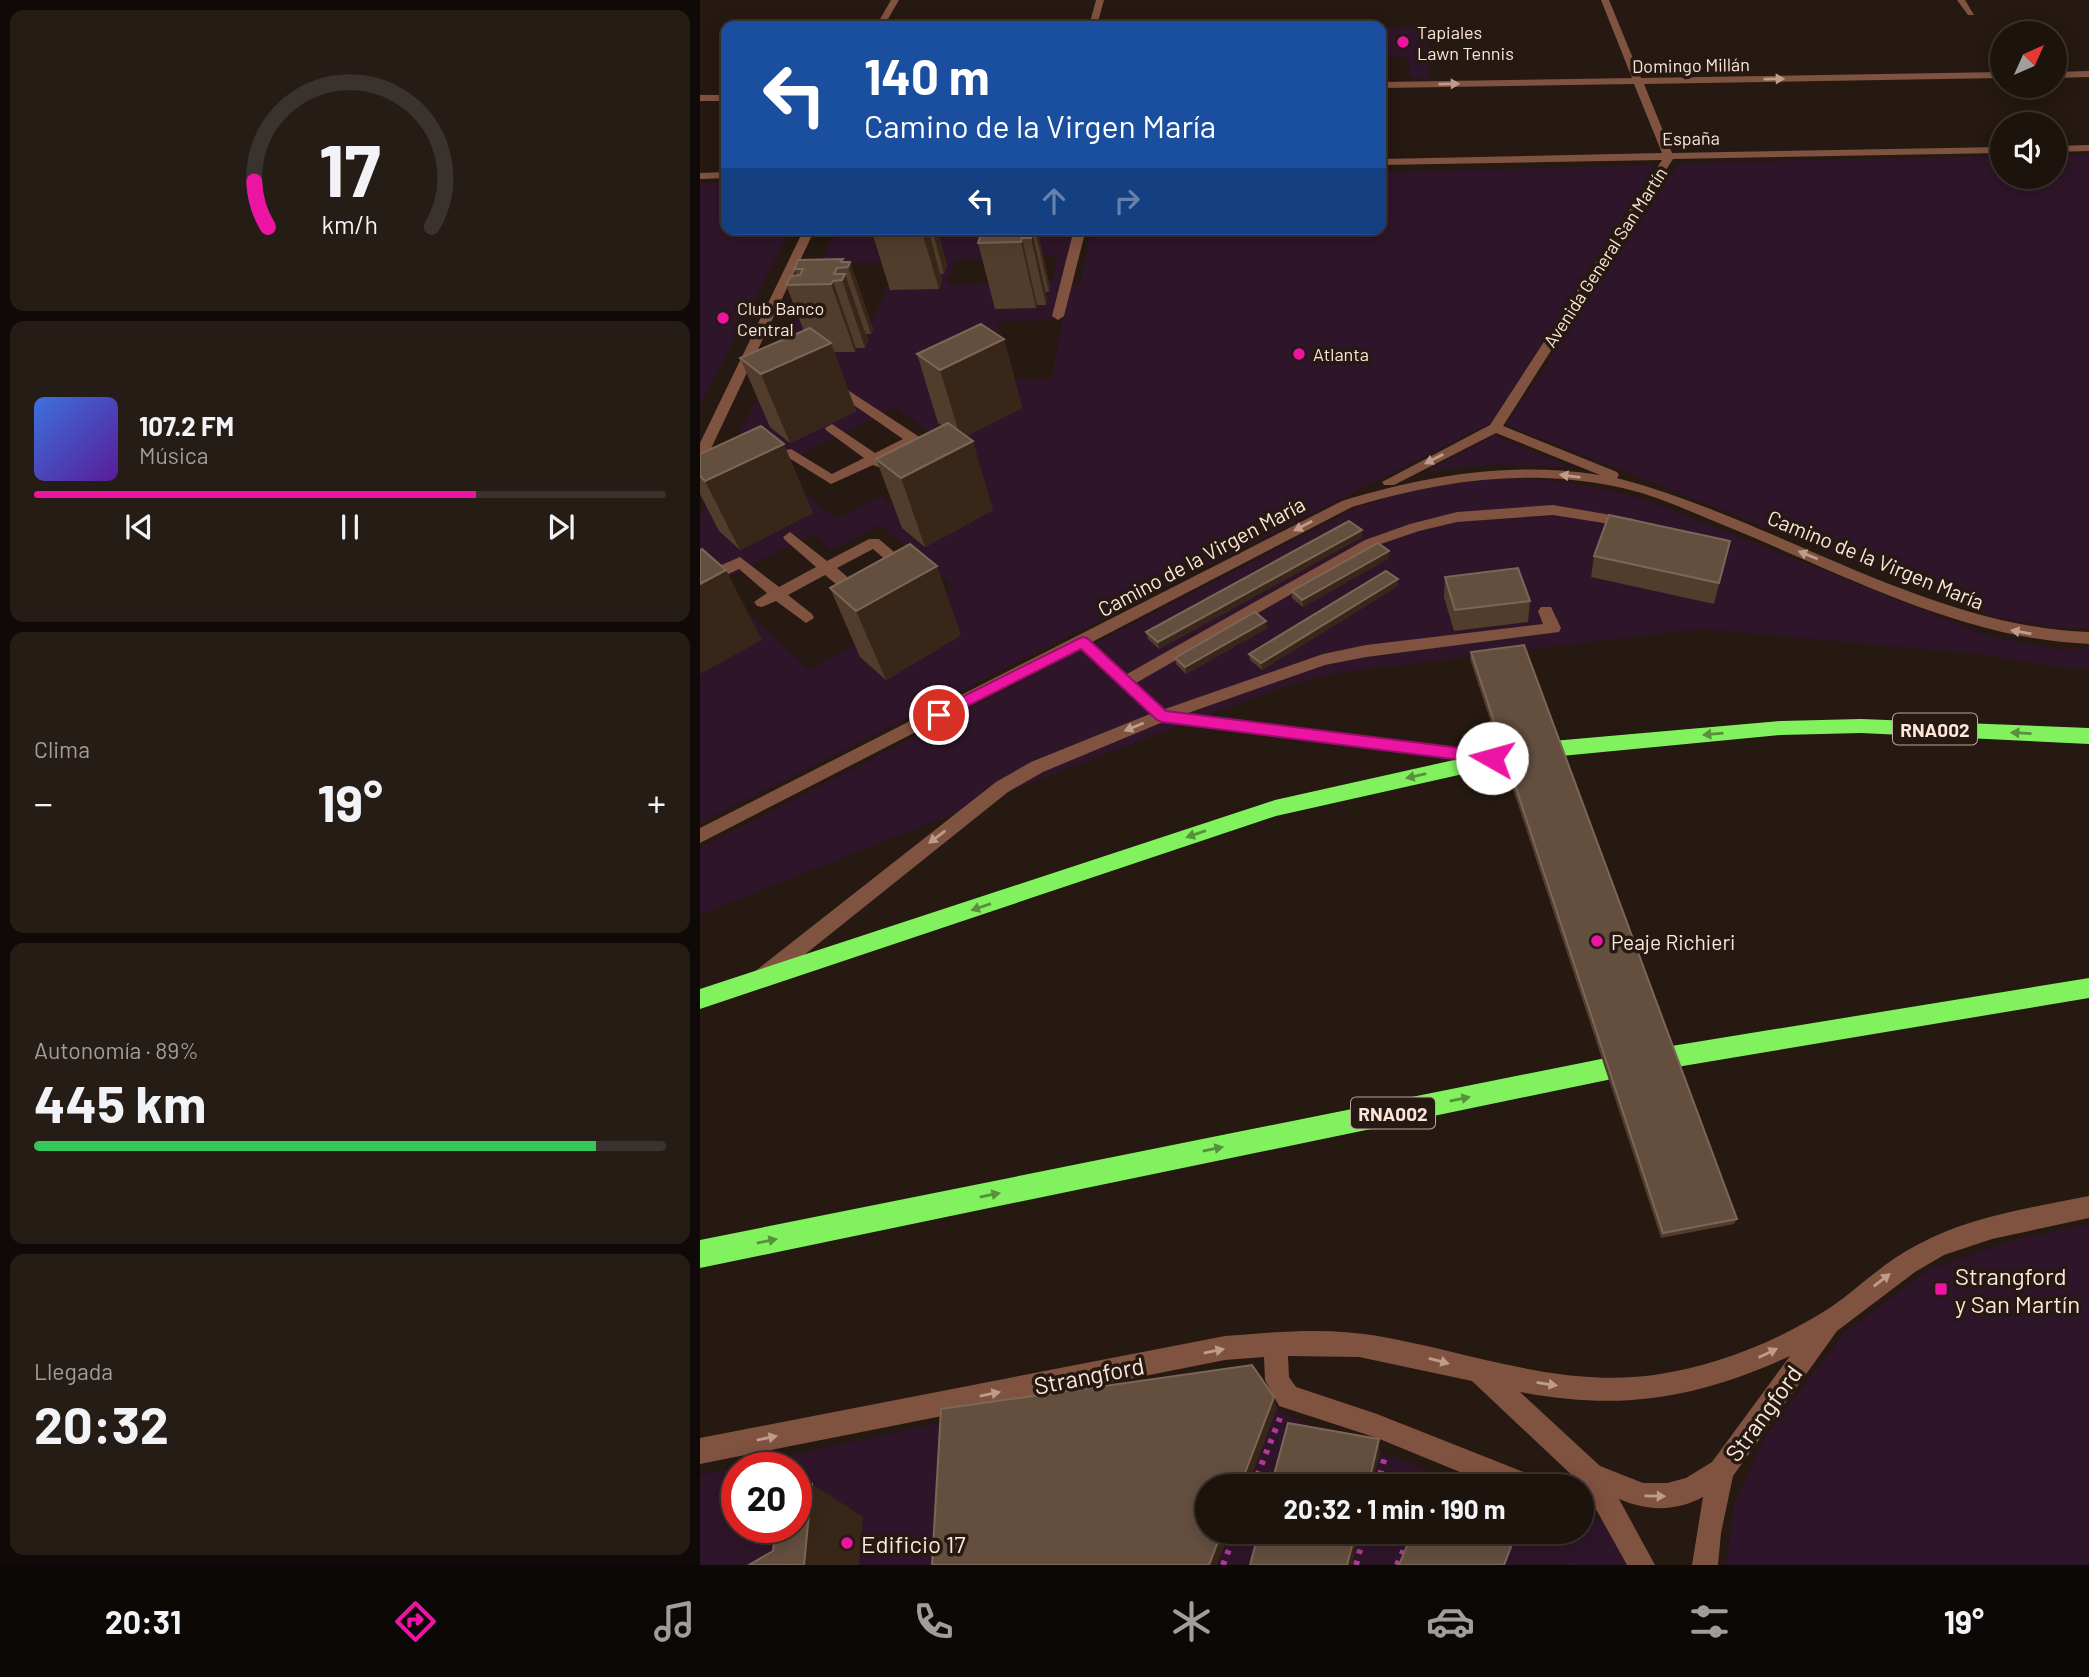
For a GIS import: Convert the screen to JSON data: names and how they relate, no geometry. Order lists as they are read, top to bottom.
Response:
{
  "streets": {
    "highway": ["RNA002"],
    "street": [
      "Domingo Millán",
      "España",
      "Avenida General San Martín",
      "Camino de la Virgen María",
      "Strangford"
    ]
  },
  "crossings": [
    ["Domingo Millán", "Avenida General San Martín"],
    ["España", "Avenida General San Martín"],
    ["Avenida General San Martín", "Camino de la Virgen María"]
  ],
  "one_way": ["Domingo Millán", "Strangford"],
  "places": {
    "other": [
      "Tapiales Lawn Tennis",
      "Club Banco Central",
      "Atlanta",
      "Peaje Richieri",
      "Edificio 17"
    ],
    "transit": ["Strangford y San Martín"]
  },
  "north": "top right",
  "page": {
    "turn": ["140 m", "Camino de la Virgen María"],
    "song": ["107.2 FM", "Música"],
    "tile": [
      "Clima",
      ["Autonomía · 89%", "445 km"],
      ["Llegada", "20:32"]
    ],
    "heat": ["−", "19°", "+"],
    "limit": "20",
    "trip": "20:32 · 1 min · 190 m",
    "tabs": ["20:31", "19°"],
    "gauge": ["17", "km/h"]
  }
}
